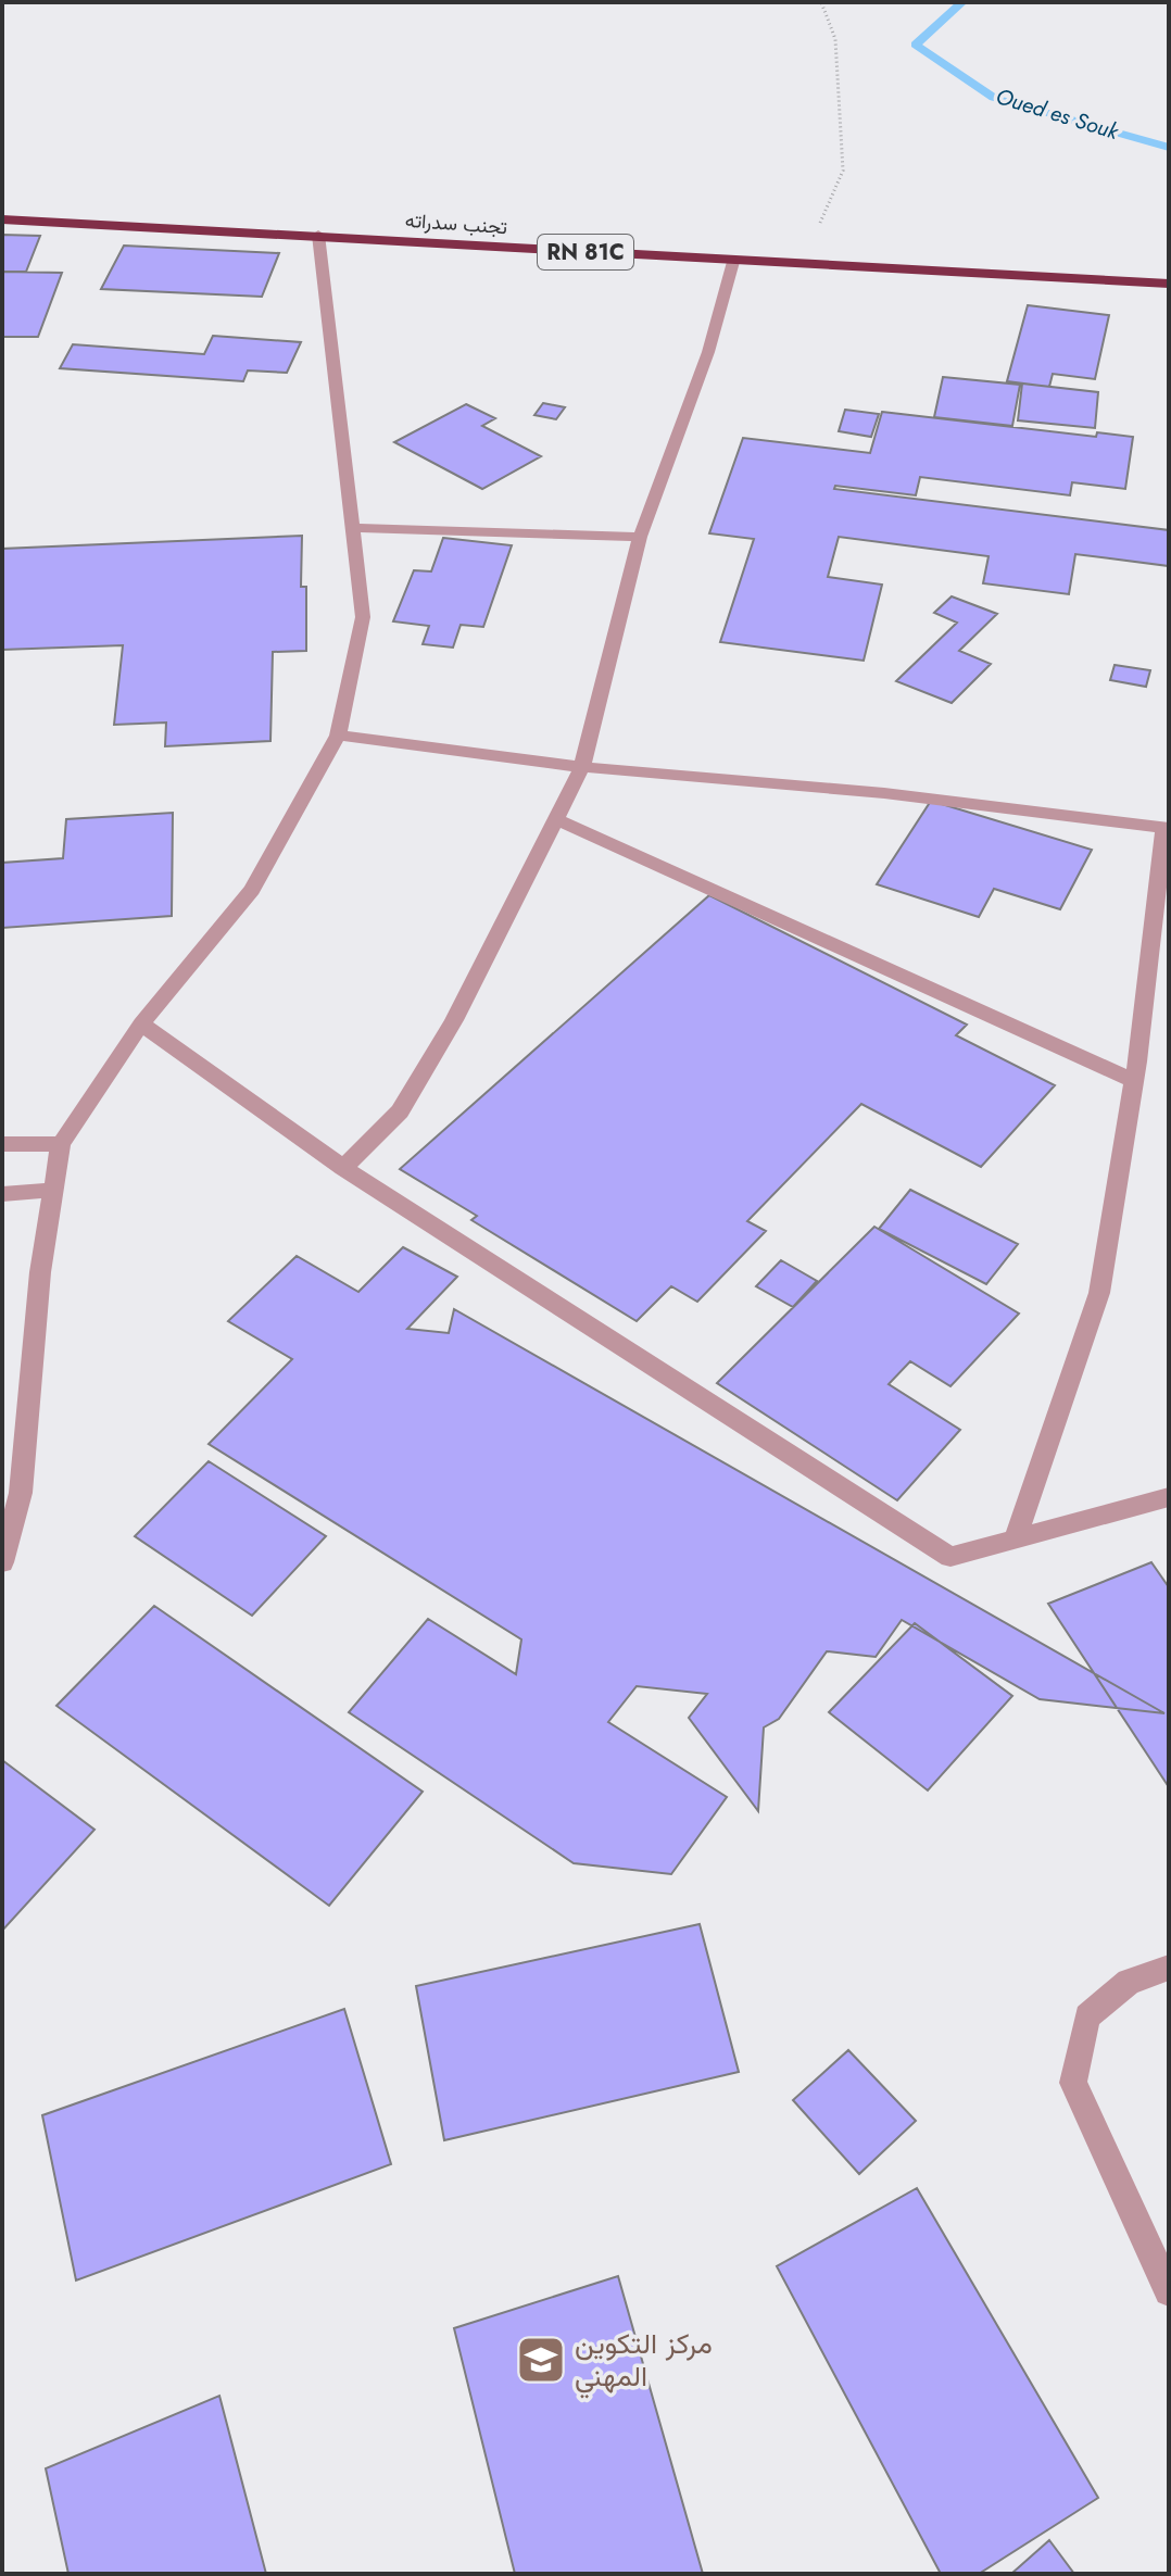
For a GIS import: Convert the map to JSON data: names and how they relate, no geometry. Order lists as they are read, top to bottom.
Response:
{
  "streets": {
    "highway": ["تجنب سدراته", "RN 81C"]
  },
  "water": ["Oued es Souk"],
  "places": {
    "school or university": ["مركز التكوين المهني"]
  }
}
